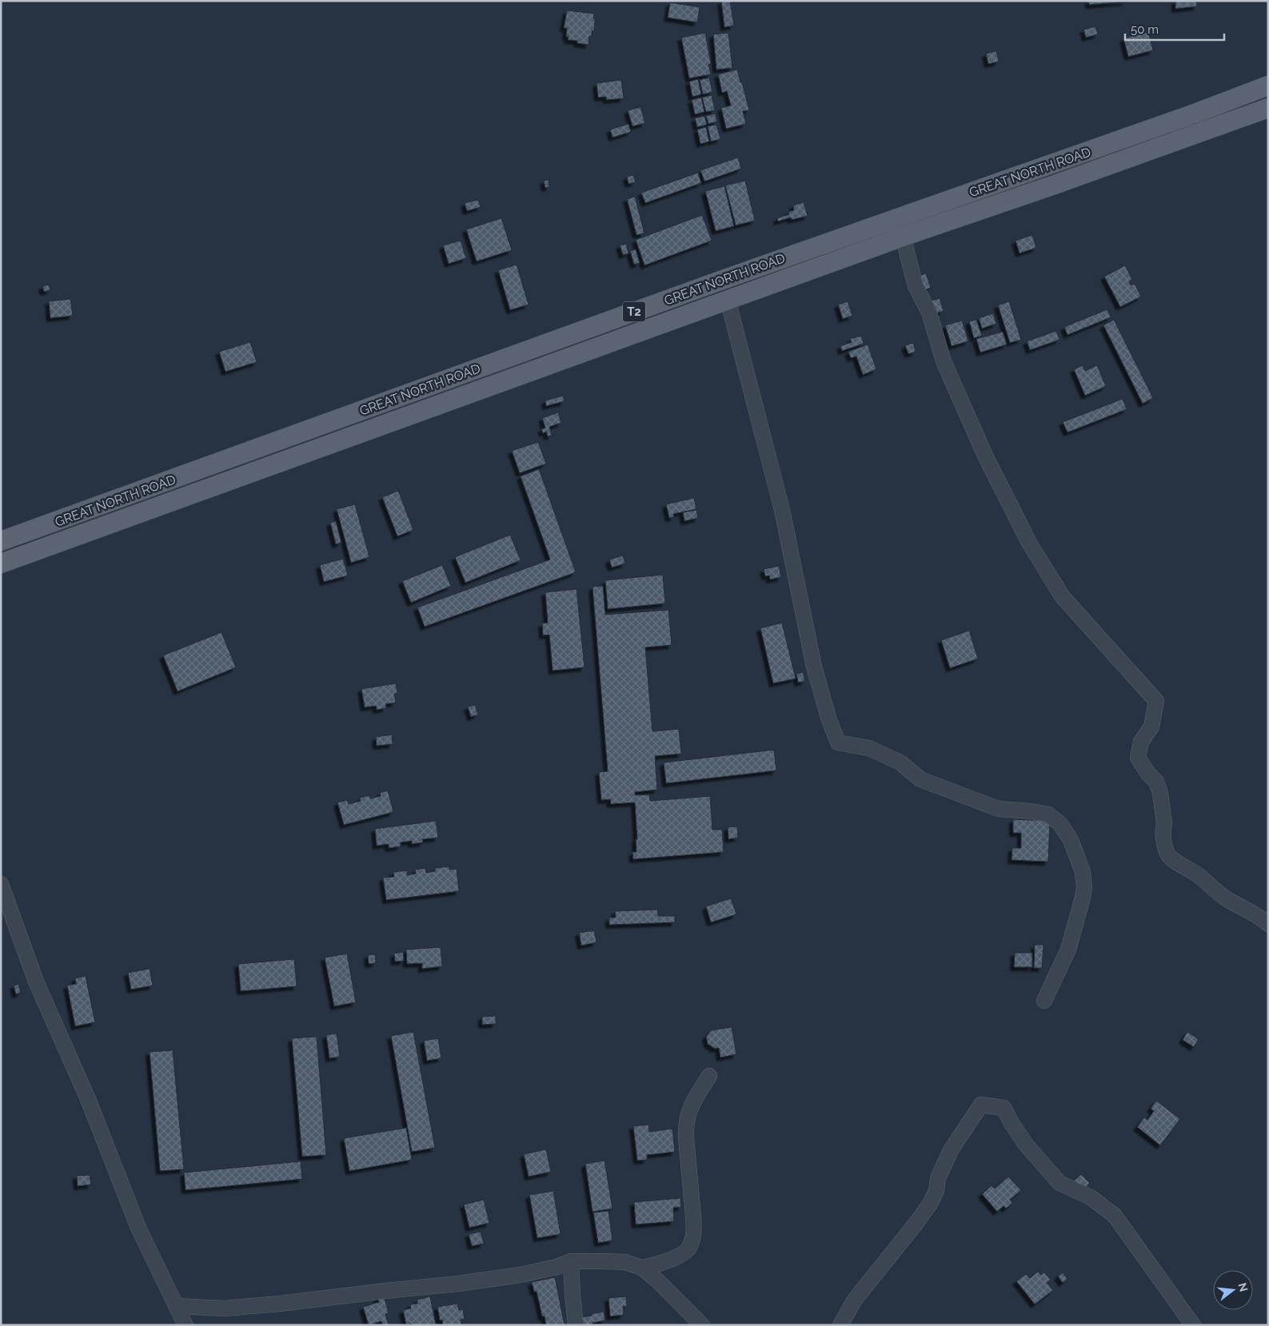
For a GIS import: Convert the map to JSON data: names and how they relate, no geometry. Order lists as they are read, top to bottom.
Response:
{
  "streets": {
    "main road": ["GREAT NORTH ROAD", "T2"]
  },
  "scale_bar": "50 m",
  "north": "right"
}
